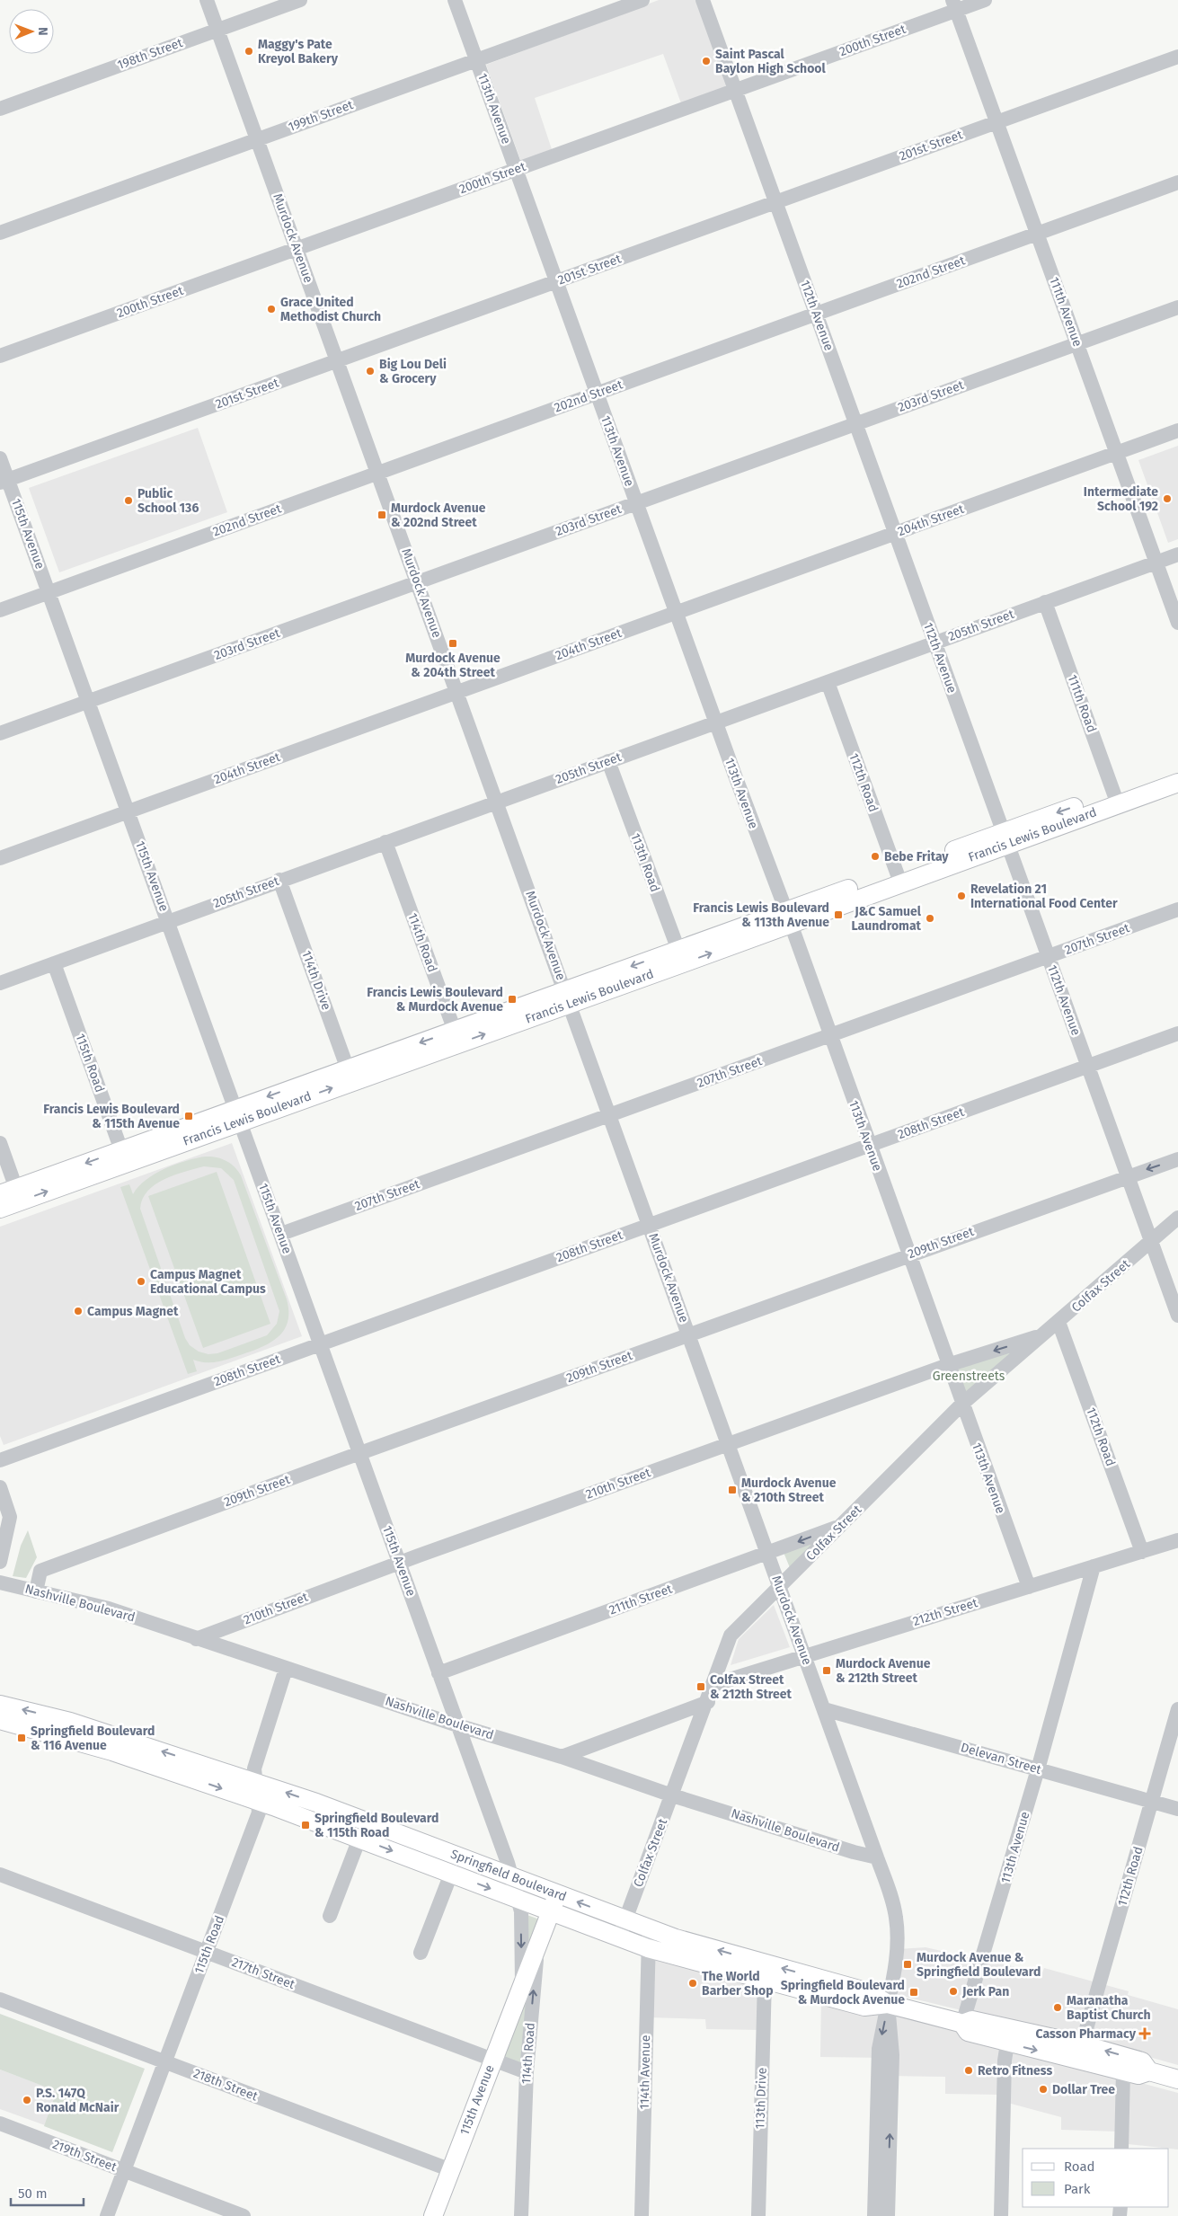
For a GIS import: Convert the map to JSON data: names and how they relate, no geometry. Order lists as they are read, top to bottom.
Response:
{
  "streets": {
    "main road": [
      "115th Avenue",
      "Francis Lewis Boulevard",
      "114th Road",
      "Springfield Boulevard"
    ],
    "street": [
      "200th Street",
      "198th Street",
      "113th Avenue",
      "199th Street",
      "201st Street",
      "Murdock Avenue",
      "202nd Street",
      "111th Avenue",
      "112th Avenue",
      "203rd Street",
      "204th Street",
      "205th Street",
      "111th Road",
      "112th Road",
      "113th Road",
      "207th Street",
      "114th Drive",
      "115th Road",
      "208th Street",
      "209th Street",
      "Colfax Street",
      "210th Street",
      "211th Street",
      "Nashville Boulevard",
      "212th Street",
      "Delevan Street",
      "217th Street",
      "114th Avenue",
      "218th Street",
      "113th Drive",
      "219th Street"
    ]
  },
  "crossings": [
    ["200th Street", "113th Avenue"],
    ["200th Street", "Murdock Avenue"],
    ["200th Street", "111th Avenue"],
    ["200th Street", "112th Avenue"],
    ["198th Street", "Murdock Avenue"],
    ["113th Avenue", "199th Street"],
    ["113th Avenue", "201st Street"],
    ["113th Avenue", "202nd Street"],
    ["113th Avenue", "203rd Street"],
    ["113th Avenue", "204th Street"],
    ["113th Avenue", "205th Street"],
    ["113th Avenue", "Francis Lewis Boulevard"],
    ["113th Avenue", "207th Street"],
    ["113th Avenue", "208th Street"],
    ["113th Avenue", "209th Street"],
    ["113th Avenue", "Colfax Street"],
    ["113th Avenue", "210th Street"],
    ["113th Avenue", "212th Street"],
    ["113th Avenue", "Delevan Street"],
    ["113th Avenue", "Springfield Boulevard"],
    ["199th Street", "Murdock Avenue"],
    ["201st Street", "Murdock Avenue"],
    ["201st Street", "111th Avenue"],
    ["201st Street", "112th Avenue"],
    ["201st Street", "115th Avenue"],
    ["Murdock Avenue", "202nd Street"],
    ["Murdock Avenue", "203rd Street"],
    ["Murdock Avenue", "204th Street"],
    ["Murdock Avenue", "205th Street"],
    ["Murdock Avenue", "Francis Lewis Boulevard"],
    ["Murdock Avenue", "207th Street"],
    ["Murdock Avenue", "208th Street"],
    ["Murdock Avenue", "209th Street"],
    ["Murdock Avenue", "Colfax Street"],
    ["Murdock Avenue", "210th Street"],
    ["Murdock Avenue", "211th Street"],
    ["Murdock Avenue", "Nashville Boulevard"],
    ["Murdock Avenue", "212th Street"],
    ["Murdock Avenue", "Delevan Street"],
    ["Murdock Avenue", "Springfield Boulevard"],
    ["202nd Street", "111th Avenue"],
    ["202nd Street", "112th Avenue"],
    ["202nd Street", "115th Avenue"],
    ["111th Avenue", "203rd Street"],
    ["111th Avenue", "204th Street"],
    ["111th Avenue", "205th Street"],
    ["112th Avenue", "203rd Street"],
    ["112th Avenue", "204th Street"],
    ["112th Avenue", "205th Street"],
    ["112th Avenue", "Francis Lewis Boulevard"],
    ["112th Avenue", "207th Street"],
    ["112th Avenue", "208th Street"],
    ["112th Avenue", "209th Street"],
    ["112th Avenue", "Colfax Street"],
    ["203rd Street", "115th Avenue"],
    ["204th Street", "115th Avenue"],
    ["115th Avenue", "205th Street"],
    ["115th Avenue", "Francis Lewis Boulevard"],
    ["115th Avenue", "207th Street"],
    ["115th Avenue", "114th Road"],
    ["115th Avenue", "208th Street"],
    ["115th Avenue", "209th Street"],
    ["115th Avenue", "210th Street"],
    ["115th Avenue", "211th Street"],
    ["115th Avenue", "Nashville Boulevard"],
    ["115th Avenue", "Springfield Boulevard"],
    ["115th Avenue", "217th Street"],
    ["115th Avenue", "218th Street"],
    ["205th Street", "111th Road"],
    ["205th Street", "112th Road"],
    ["205th Street", "113th Road"],
    ["205th Street", "114th Road"],
    ["205th Street", "114th Drive"],
    ["205th Street", "115th Road"],
    ["111th Road", "Francis Lewis Boulevard"],
    ["112th Road", "Francis Lewis Boulevard"],
    ["112th Road", "Colfax Street"],
    ["112th Road", "212th Street"],
    ["112th Road", "Delevan Street"],
    ["112th Road", "Springfield Boulevard"],
    ["Francis Lewis Boulevard", "113th Road"],
    ["Francis Lewis Boulevard", "114th Road"],
    ["Francis Lewis Boulevard", "114th Drive"],
    ["Francis Lewis Boulevard", "115th Road"],
    ["114th Road", "Springfield Boulevard"],
    ["114th Road", "217th Street"],
    ["115th Road", "Nashville Boulevard"],
    ["115th Road", "Springfield Boulevard"],
    ["115th Road", "217th Street"],
    ["115th Road", "218th Street"],
    ["115th Road", "219th Street"],
    ["209th Street", "Nashville Boulevard"],
    ["Colfax Street", "210th Street"],
    ["Colfax Street", "211th Street"],
    ["Colfax Street", "Nashville Boulevard"],
    ["Colfax Street", "212th Street"],
    ["Colfax Street", "Springfield Boulevard"],
    ["210th Street", "Nashville Boulevard"],
    ["Springfield Boulevard", "114th Avenue"],
    ["Springfield Boulevard", "113th Drive"]
  ],
  "parks": ["Greenstreets"],
  "places": {
    "other": [
      "Maggy's Pate Kreyol Bakery",
      "Saint Pascal Baylon High School",
      "Grace United Methodist Church",
      "Big Lou Deli & Grocery",
      "Intermediate School 192",
      "Public School 136",
      "Bebe Fritay",
      "Revelation 21 International Food Center",
      "J&C Samuel Laundromat",
      "Campus Magnet Educational Campus",
      "Campus Magnet",
      "The World Barber Shop",
      "Jerk Pan",
      "Maranatha Baptist Church",
      "Retro Fitness",
      "Dollar Tree",
      "P.S. 147Q Ronald McNair"
    ],
    "transit": [
      "Murdock Avenue & 202nd Street",
      "Murdock Avenue & 204th Street",
      "Francis Lewis Boulevard & 113th Avenue",
      "Francis Lewis Boulevard & Murdock Avenue",
      "Francis Lewis Boulevard & 115th Avenue",
      "Murdock Avenue & 210th Street",
      "Murdock Avenue & 212th Street",
      "Colfax Street & 212th Street",
      "Springfield Boulevard & 116 Avenue",
      "Springfield Boulevard & 115th Road",
      "Murdock Avenue & Springfield Boulevard",
      "Springfield Boulevard & Murdock Avenue"
    ],
    "health": ["Casson Pharmacy"]
  },
  "legend": ["Road", "Park"],
  "scale_bar": "50 m",
  "north": "right"
}
